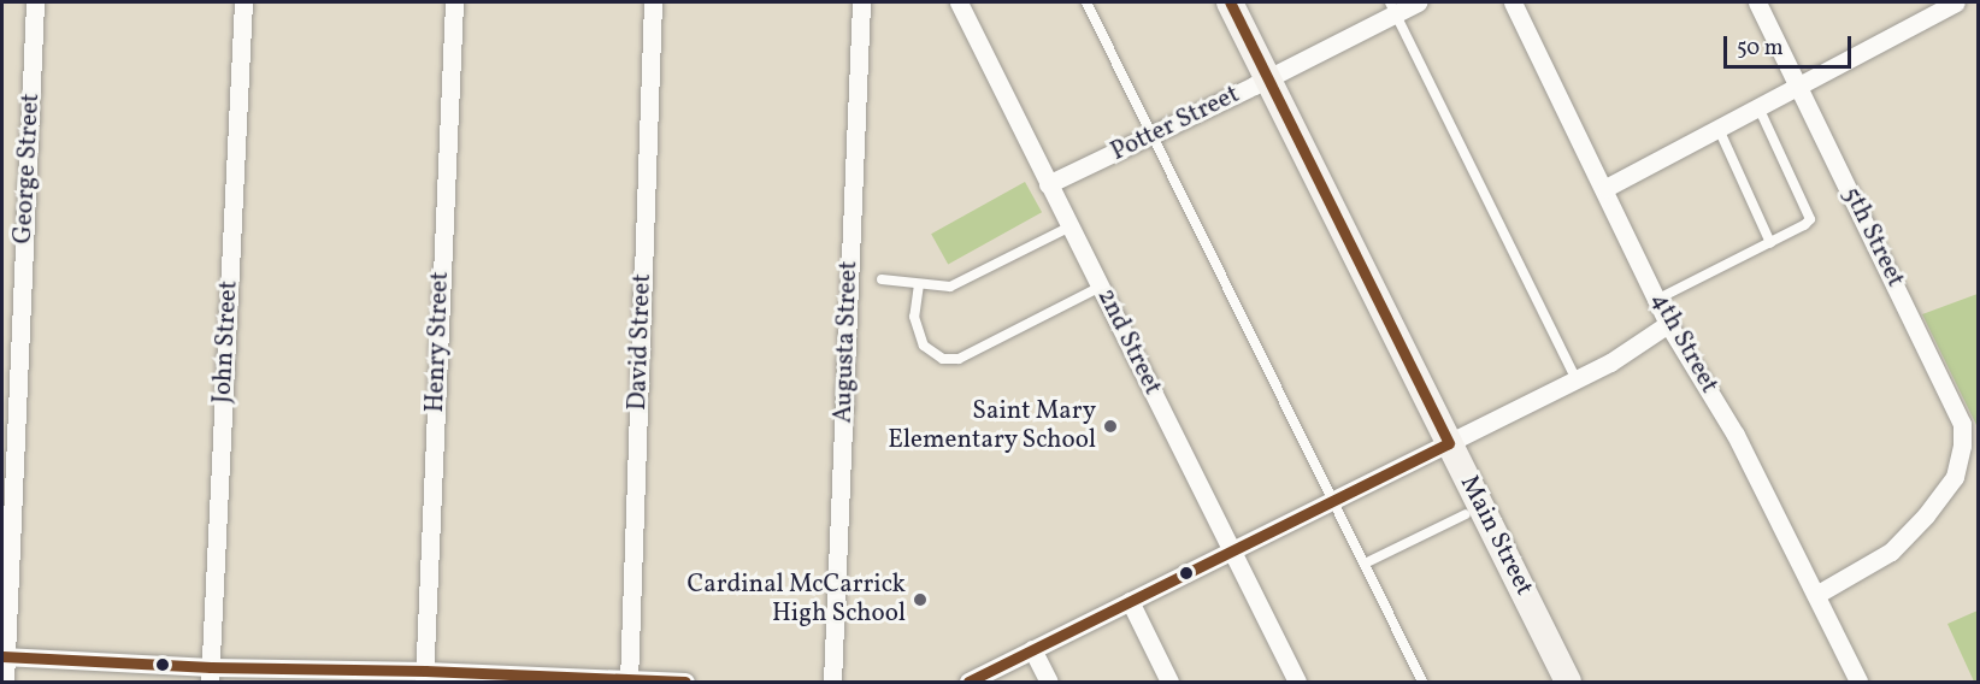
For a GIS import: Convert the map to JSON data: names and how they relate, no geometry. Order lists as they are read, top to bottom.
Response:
{
  "streets": {
    "main road": ["Main Street"],
    "street": [
      "Potter Street",
      "George Street",
      "5th Street",
      "John Street",
      "Henry Street",
      "David Street",
      "Augusta Street",
      "2nd Street",
      "4th Street"
    ]
  },
  "crossings": [
    ["Potter Street", "2nd Street"],
    ["Potter Street", "Main Street"],
    ["5th Street", "4th Street"]
  ],
  "places": ["Saint Mary Elementary School", "Cardinal McCarrick High School"],
  "scale_bar": "50 m"
}
